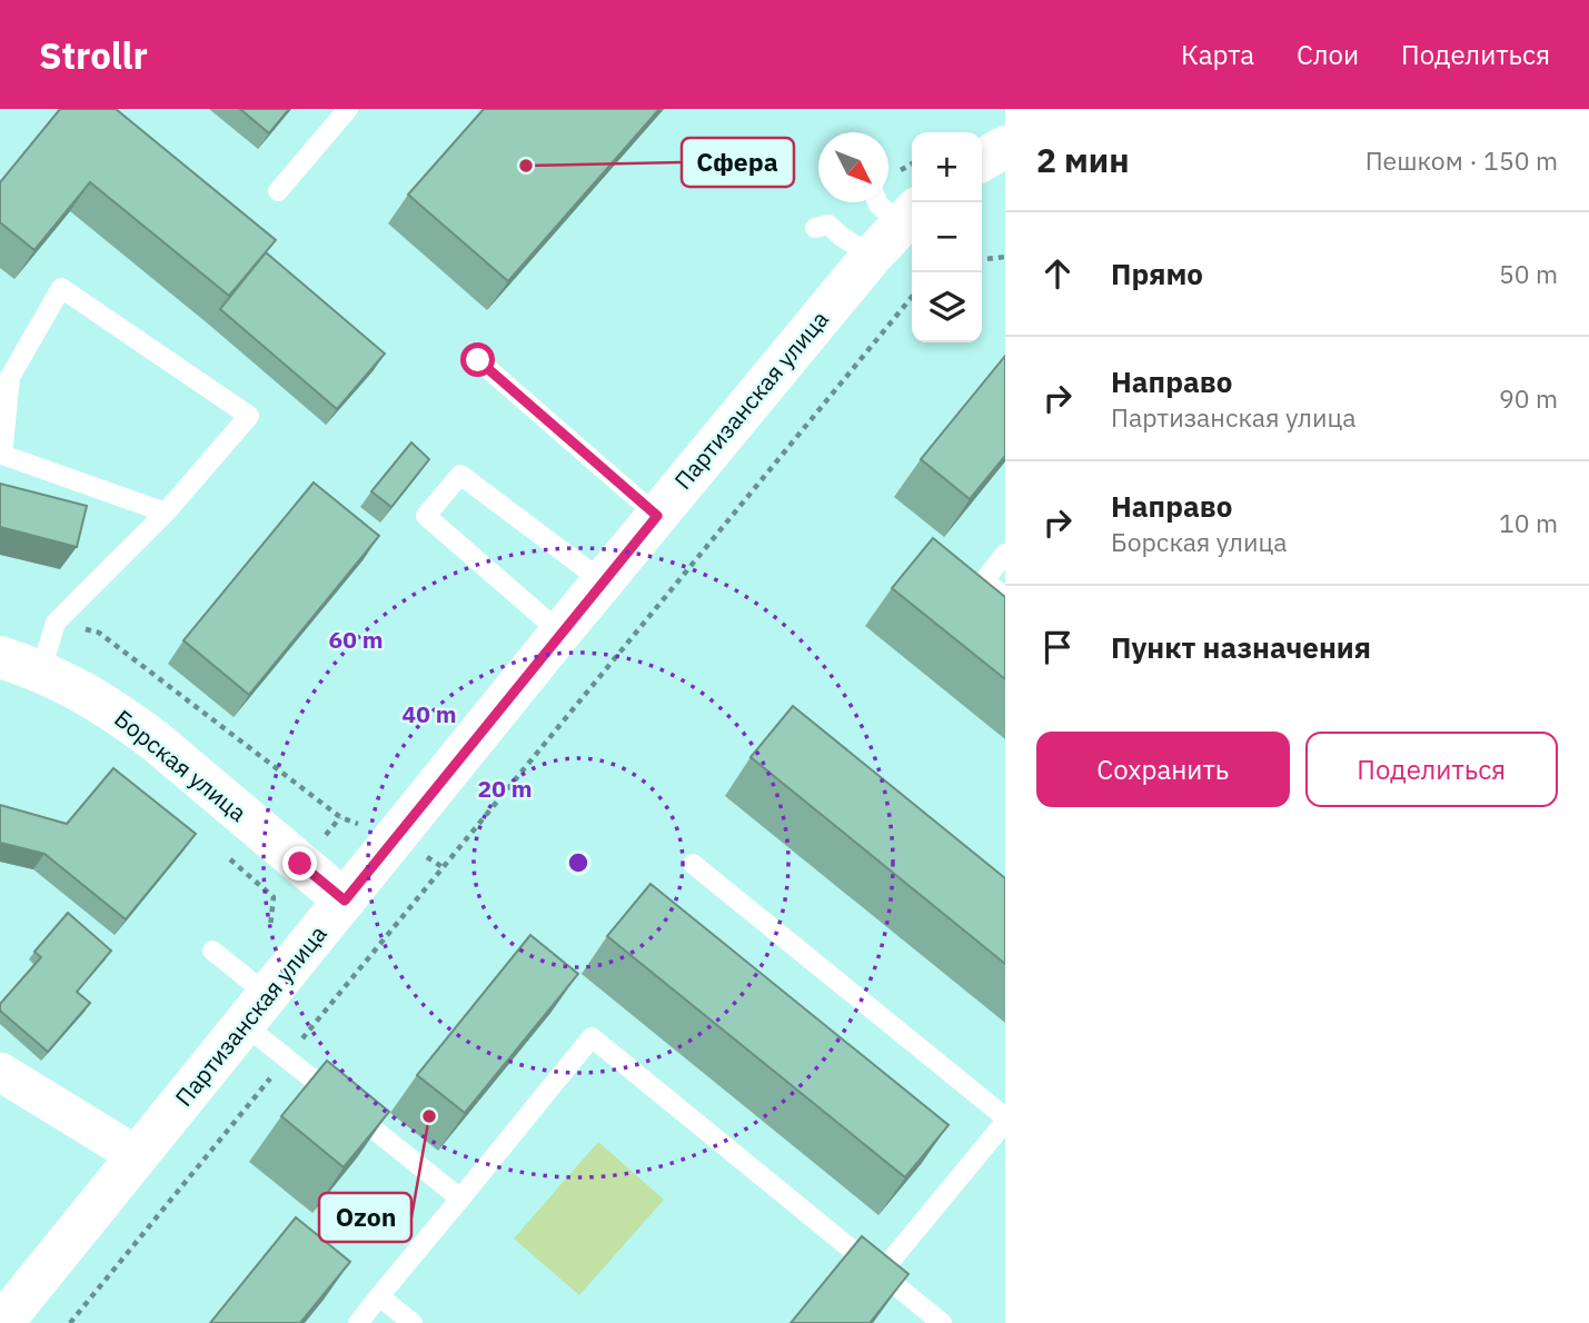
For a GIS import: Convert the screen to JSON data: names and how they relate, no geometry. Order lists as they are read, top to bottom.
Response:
{
  "streets": {
    "street": ["Партизанская улица", "Борская улица"]
  },
  "crossings": [
    ["Партизанская улица", "Борская улица"]
  ],
  "places": ["Сфера", "Ozon"],
  "north": "bottom right",
  "page": {
    "header": "Strollr",
    "nav": ["Карта", "Слои", "Поделиться"],
    "heading": ["2 мин", "Пешком · 150 m"],
    "map_buttons": ["+", "−"],
    "list": [
      ["Прямо", "50 m"],
      ["Направо", "Партизанская улица", "90 m"],
      ["Направо", "Борская улица", "10 m"],
      "Пункт назначения"
    ],
    "buttons": ["Сохранить", "Поделиться"]
  },
  "rings": ["60 m", "40 m", "20 m"]
}
